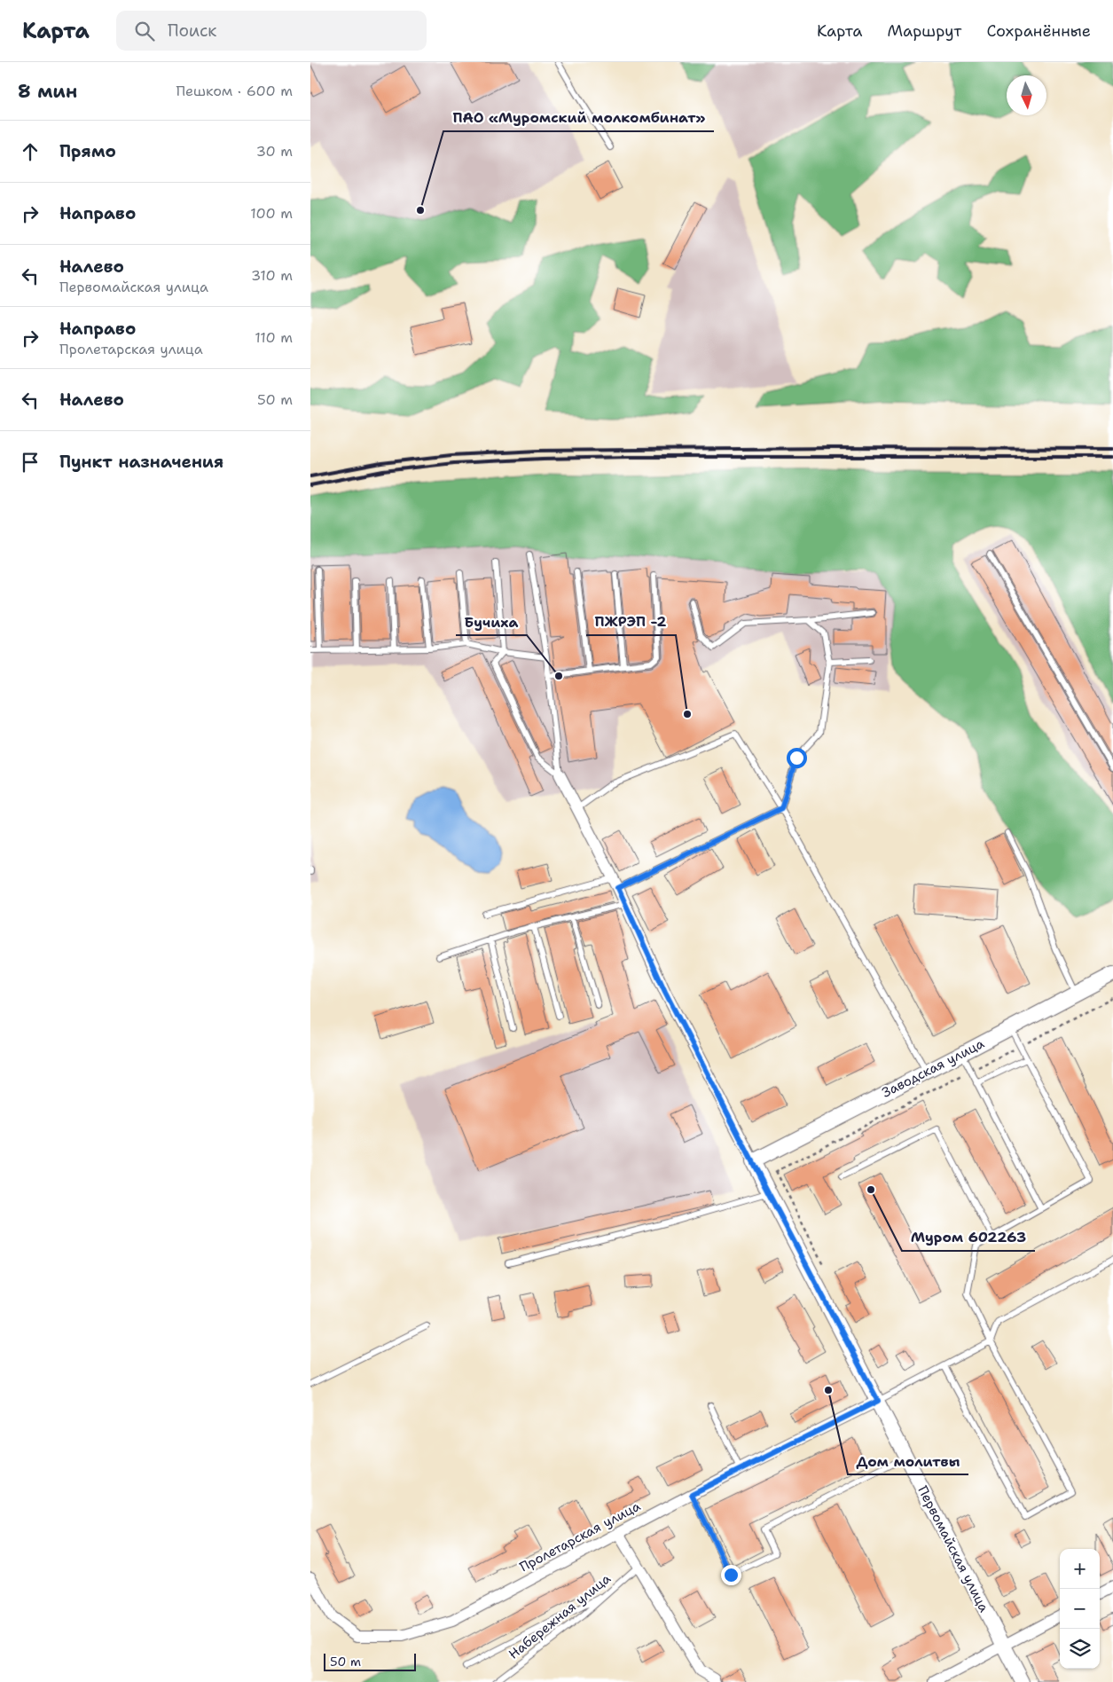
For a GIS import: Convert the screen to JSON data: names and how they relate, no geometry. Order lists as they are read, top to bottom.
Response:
{
  "streets": {
    "street": ["Заводская улица", "Пролетарская улица", "Первомайская улица"],
    "lane": ["Набережная улица"]
  },
  "crossings": [
    ["Заводская улица", "Первомайская улица"],
    ["Пролетарская улица", "Первомайская улица"]
  ],
  "places": [
    "ПАО «Муромский молкомбинат»",
    "Бучиха",
    "ПЖРЭП -2",
    "Муром 602263",
    "Дом молитвы"
  ],
  "scale_bar": "50 m",
  "north": "bottom",
  "page": {
    "header": "Карта",
    "search": "Поиск",
    "nav": ["Карта", "Маршрут", "Сохранённые"],
    "heading": ["8 мин", "Пешком · 600 m"],
    "list": [
      ["Прямо", "30 m"],
      ["Направо", "100 m"],
      ["Налево", "Первомайская улица", "310 m"],
      ["Направо", "Пролетарская улица", "110 m"],
      ["Налево", "50 m"],
      "Пункт назначения"
    ],
    "map_buttons": ["+", "−"],
    "scale": "50 m"
  }
}
